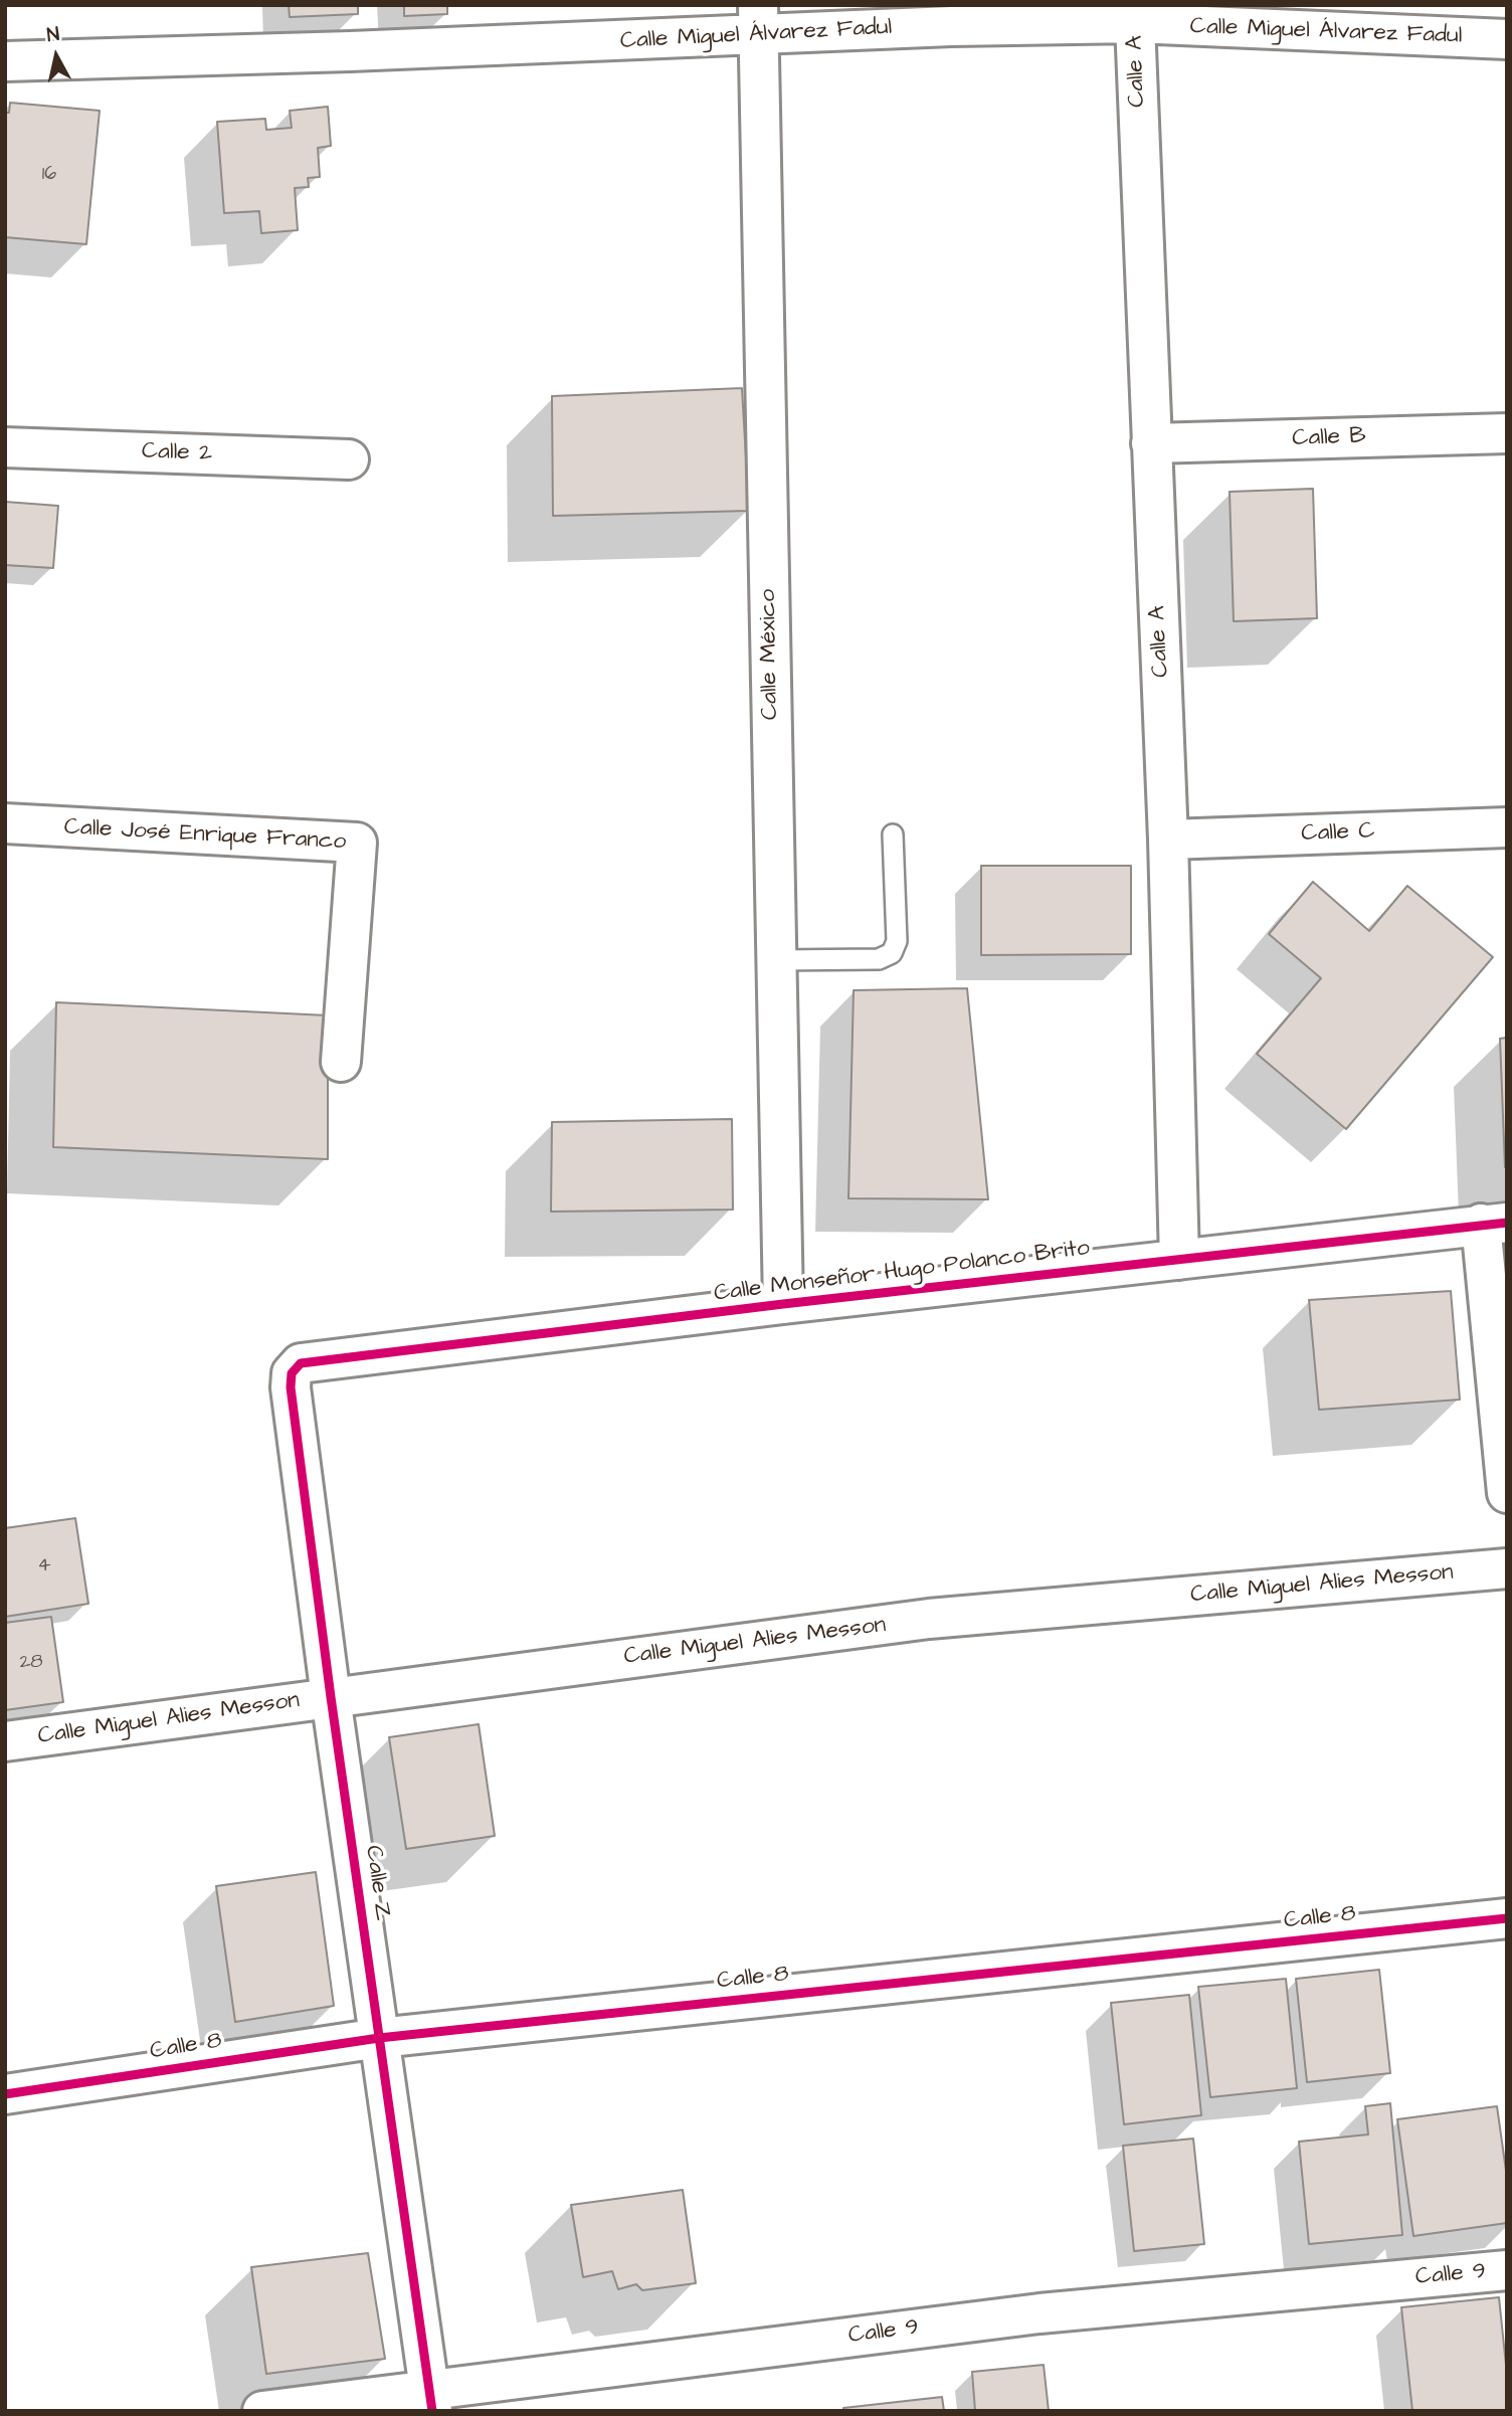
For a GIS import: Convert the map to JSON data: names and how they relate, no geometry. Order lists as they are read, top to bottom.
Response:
{
  "streets": {
    "street": [
      "Calle Miguel Álvarez Fadul",
      "Calle A",
      "Calle B",
      "Calle 2",
      "Calle México",
      "Calle C",
      "Calle José Enrique Franco",
      "Calle Monseñor Hugo Polanco Brito",
      "Calle Miguel Alies Messon",
      "Calle Z",
      "Calle 8",
      "Calle 9"
    ]
  },
  "crossings": [
    ["Calle Miguel Álvarez Fadul", "Calle A"],
    ["Calle Miguel Álvarez Fadul", "Calle México"],
    ["Calle A", "Calle B"],
    ["Calle A", "Calle C"],
    ["Calle A", "Calle Monseñor Hugo Polanco Brito"],
    ["Calle México", "Calle Monseñor Hugo Polanco Brito"],
    ["Calle Monseñor Hugo Polanco Brito", "Calle Z"],
    ["Calle Miguel Alies Messon", "Calle Z"],
    ["Calle Z", "Calle 8"],
    ["Calle Z", "Calle 9"]
  ],
  "house_numbers": ["16", "4", "28"],
  "north": "top"
}
